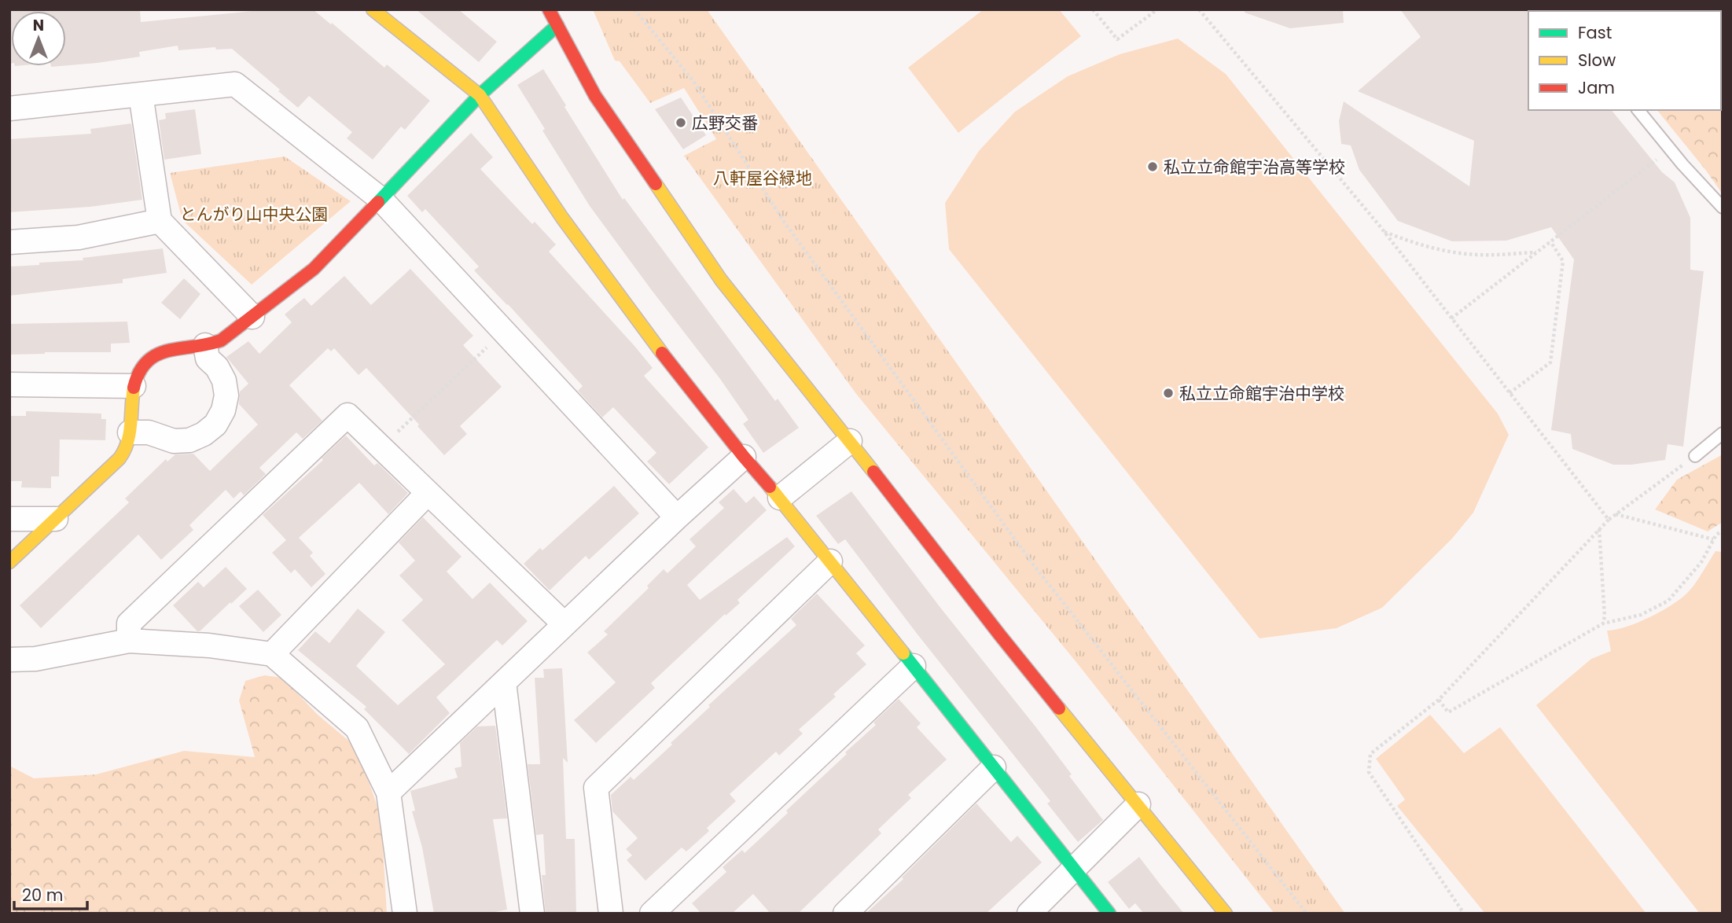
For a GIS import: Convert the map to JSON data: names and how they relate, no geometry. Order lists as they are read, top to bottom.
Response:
{
  "parks": ["八軒屋谷緑地", "とんがり山中央公園"],
  "places": ["広野交番", "私立立命館宇治高等学校", "私立立命館宇治中学校"],
  "legend": ["Fast", "Slow", "Jam"],
  "scale_bar": "20 m",
  "north": "top"
}
